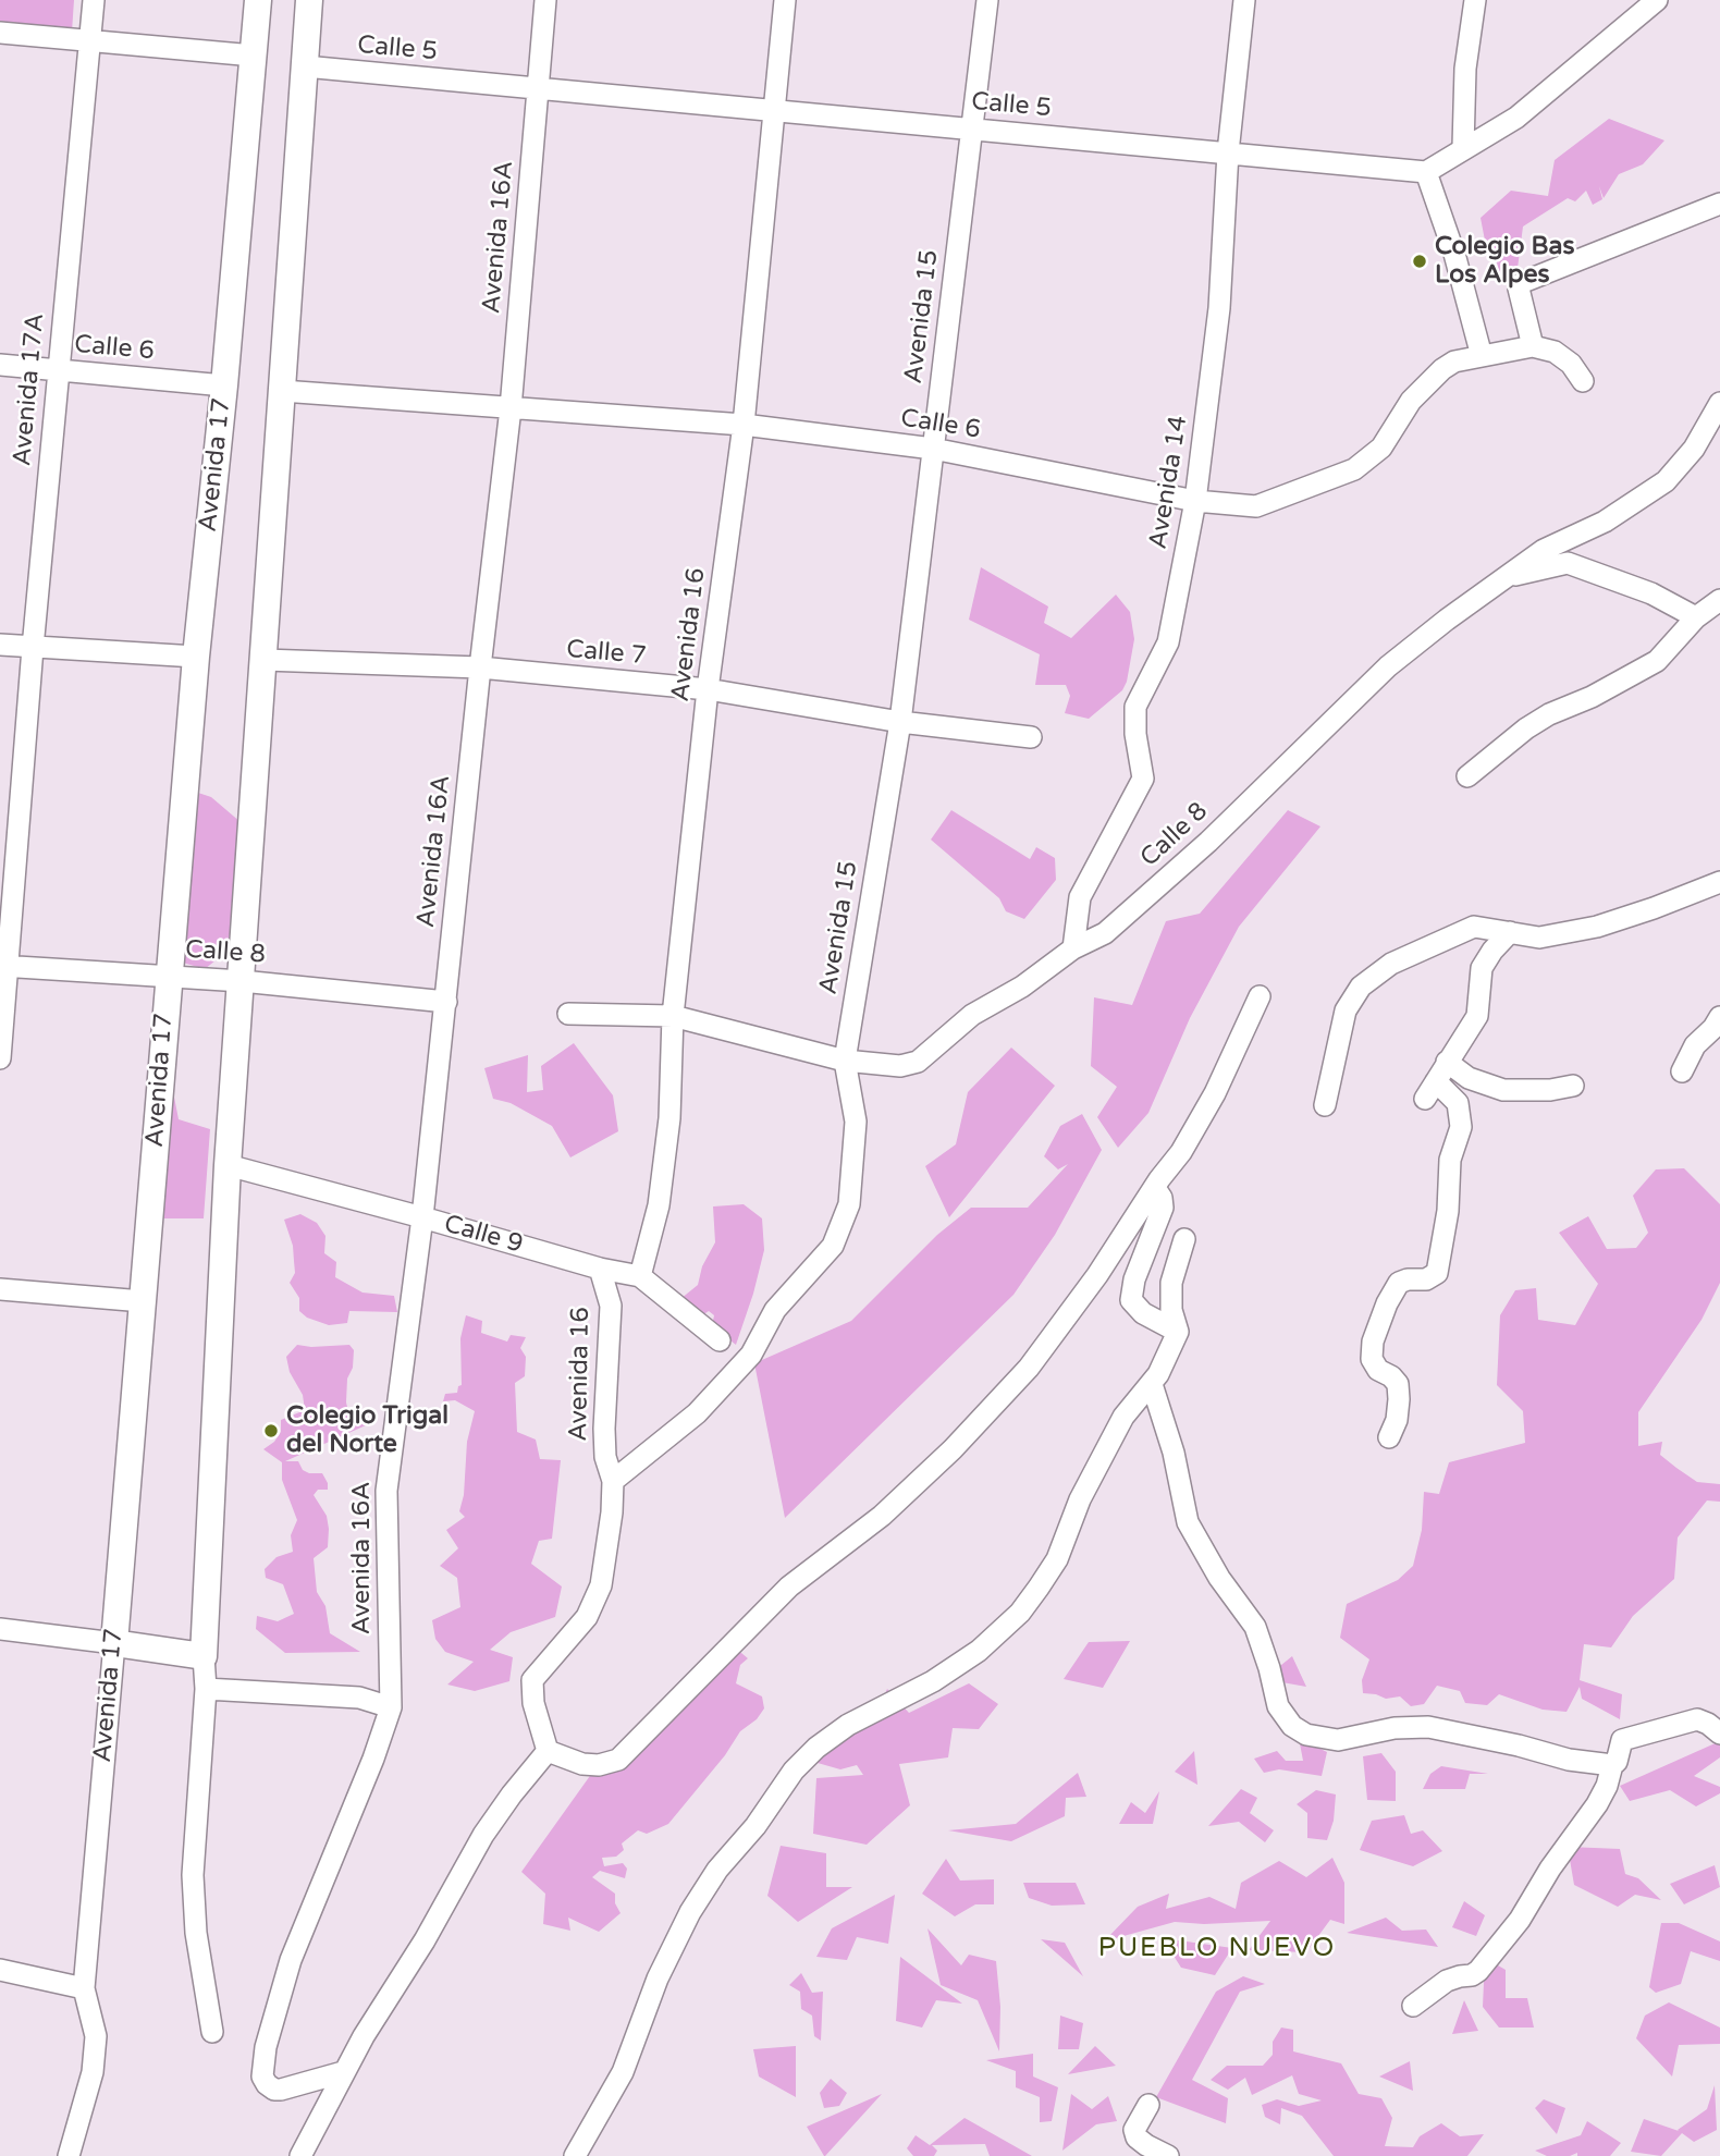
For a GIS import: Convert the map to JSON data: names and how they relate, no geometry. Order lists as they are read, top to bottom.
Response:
{
  "streets": {
    "main road": ["Avenida 17"],
    "street": [
      "Calle 5",
      "Avenida 16A",
      "Avenida 15",
      "Calle 6",
      "Avenida 17A",
      "Avenida 14",
      "Avenida 16",
      "Calle 7",
      "Calle 8",
      "Calle 9"
    ]
  },
  "crossings": [
    ["Calle 5", "Avenida 16A"],
    ["Calle 5", "Avenida 15"],
    ["Calle 5", "Avenida 14"],
    ["Calle 5", "Avenida 16"],
    ["Avenida 16A", "Calle 6"],
    ["Avenida 16A", "Calle 7"],
    ["Avenida 16A", "Calle 8"],
    ["Avenida 16A", "Calle 9"],
    ["Avenida 15", "Calle 6"],
    ["Avenida 15", "Avenida 16"],
    ["Avenida 15", "Calle 7"],
    ["Avenida 15", "Calle 8"],
    ["Calle 6", "Avenida 17A"],
    ["Calle 6", "Avenida 17"],
    ["Calle 6", "Avenida 14"],
    ["Calle 6", "Avenida 16"],
    ["Avenida 17A", "Calle 8"],
    ["Avenida 17", "Calle 8"],
    ["Avenida 14", "Calle 8"],
    ["Avenida 16", "Calle 7"],
    ["Avenida 16", "Calle 8"],
    ["Avenida 16", "Calle 9"]
  ],
  "districts": ["PUEBLO NUEVO"],
  "places": ["Colegio Bas Los Alpes", "Colegio Trigal del Norte"]
}
